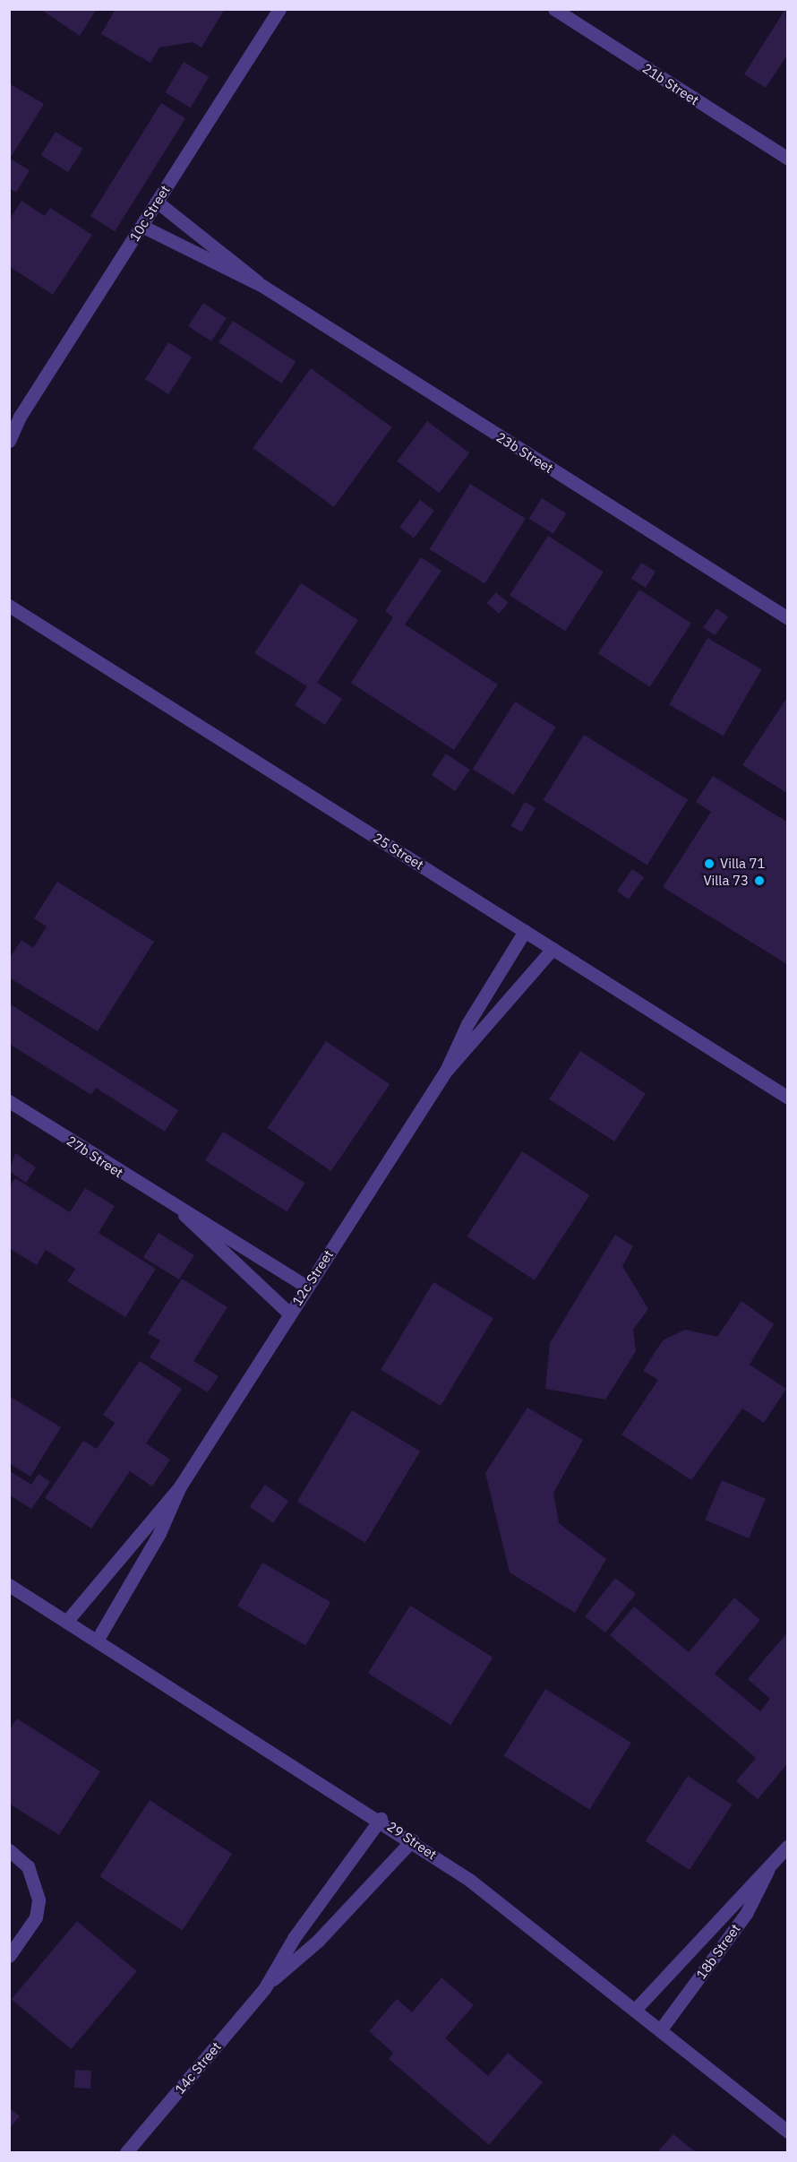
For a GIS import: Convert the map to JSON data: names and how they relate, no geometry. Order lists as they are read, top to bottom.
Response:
{
  "streets": {
    "street": [
      "21b Street",
      "10c Street",
      "23b Street",
      "25 Street",
      "27b Street",
      "12c Street",
      "29 Street",
      "18b Street",
      "14c Street"
    ]
  },
  "crossings": [
    ["10c Street", "23b Street"],
    ["25 Street", "12c Street"],
    ["27b Street", "12c Street"],
    ["12c Street", "29 Street"],
    ["29 Street", "18b Street"],
    ["29 Street", "14c Street"]
  ],
  "places": ["Villa 71", "Villa 73"]
}
